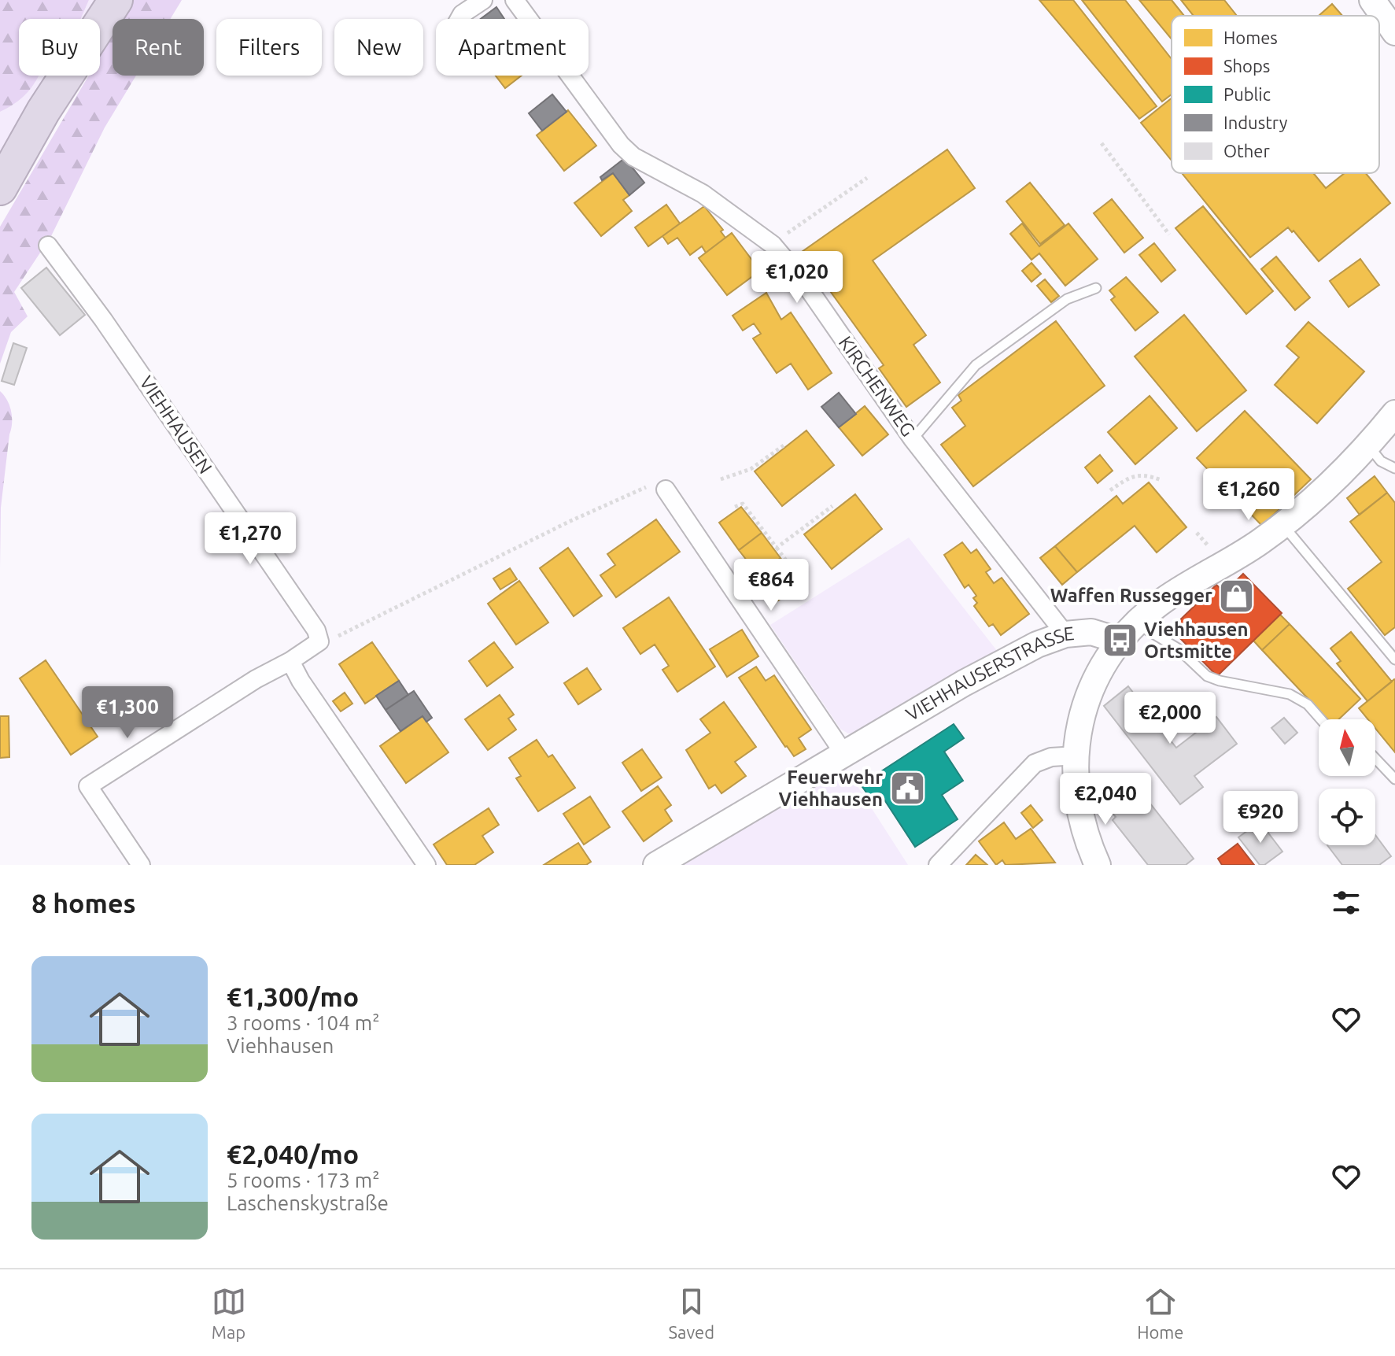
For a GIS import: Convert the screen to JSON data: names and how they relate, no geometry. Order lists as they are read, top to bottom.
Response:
{
  "streets": {
    "street": ["KIRCHENWEG", "VIEHHAUSEN", "VIEHHAUSERSTRASSE"]
  },
  "crossings": [
    ["KIRCHENWEG", "VIEHHAUSERSTRASSE"]
  ],
  "places": {
    "shop": ["Waffen Russegger"],
    "bus stop": ["Viehhausen Ortsmitte"],
    "public building": ["Feuerwehr Viehhausen"]
  },
  "legend": [
    "Homes",
    "Shops",
    "Public",
    "Industry",
    "Other"
  ],
  "north": "top",
  "page": {
    "chip": [
      "Buy",
      "Rent",
      "Filters",
      "New",
      "Apartment"
    ],
    "price": [
      "€1,020",
      "€1,260",
      "€1,270",
      "€864",
      "€1,300",
      "€2,000",
      "€2,040",
      "€920"
    ],
    "heading": "8 homes",
    "list": [
      {
        "name": "€1,300/mo",
        "note": "3 rooms · 104 m² · Viehhausen"
      },
      {
        "name": "€2,040/mo",
        "note": "5 rooms · 173 m² · Laschenskystraße"
      }
    ],
    "tabs": ["Map", "Saved", "Home"]
  }
}
